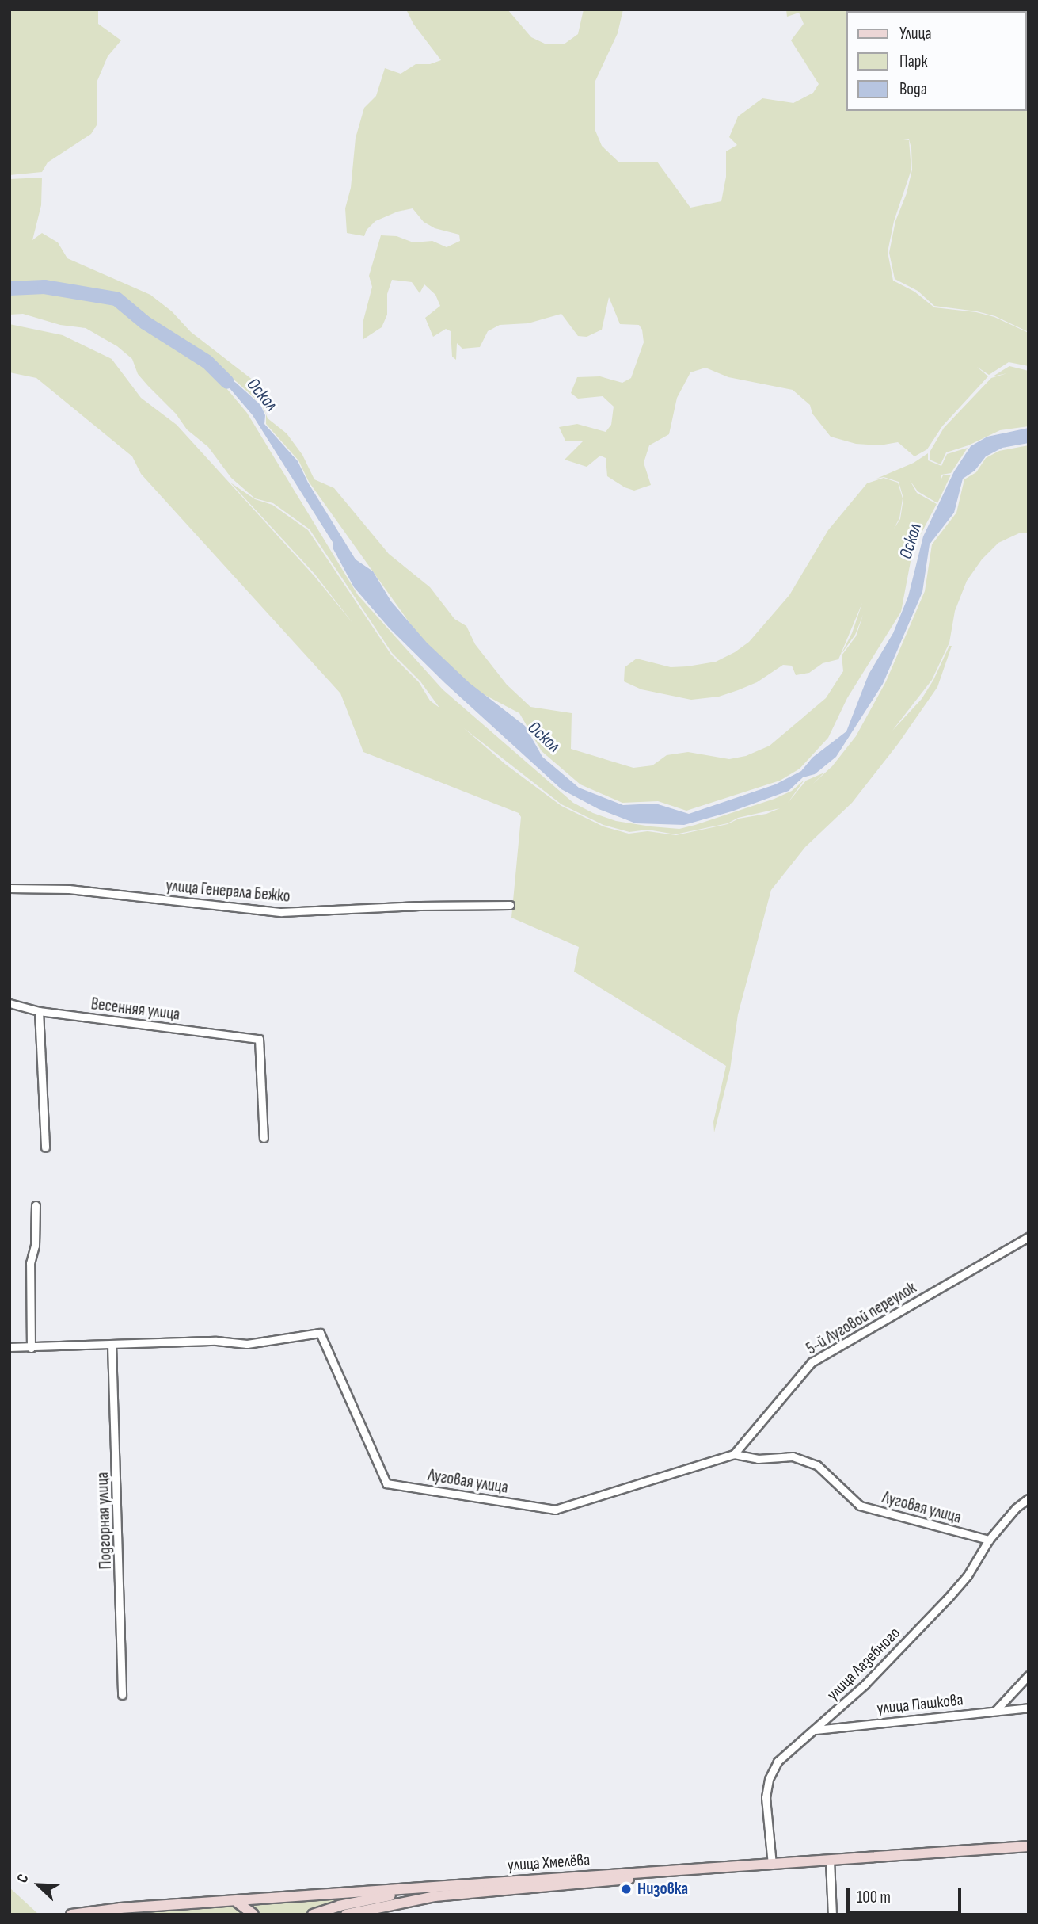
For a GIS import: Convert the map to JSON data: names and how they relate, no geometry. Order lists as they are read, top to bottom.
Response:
{
  "streets": {
    "main road": ["улица Хмелёва"],
    "street": [
      "улица Генерала Бежко",
      "Весенняя улица",
      "5-й Луговой переулок",
      "Луговая улица",
      "Подгорная улица",
      "улица Лазебного",
      "улица Пашкова"
    ]
  },
  "crossings": [
    ["5-й Луговой переулок", "Луговая улица"],
    ["Луговая улица", "Подгорная улица"],
    ["Луговая улица", "улица Лазебного"],
    ["улица Лазебного", "улица Пашкова"],
    ["улица Лазебного", "улица Хмелёва"]
  ],
  "water": ["Оскол"],
  "places": ["Низовка"],
  "legend": ["Улица", "Парк", "Вода"],
  "scale_bar": "100 m",
  "north": "top left"
}
